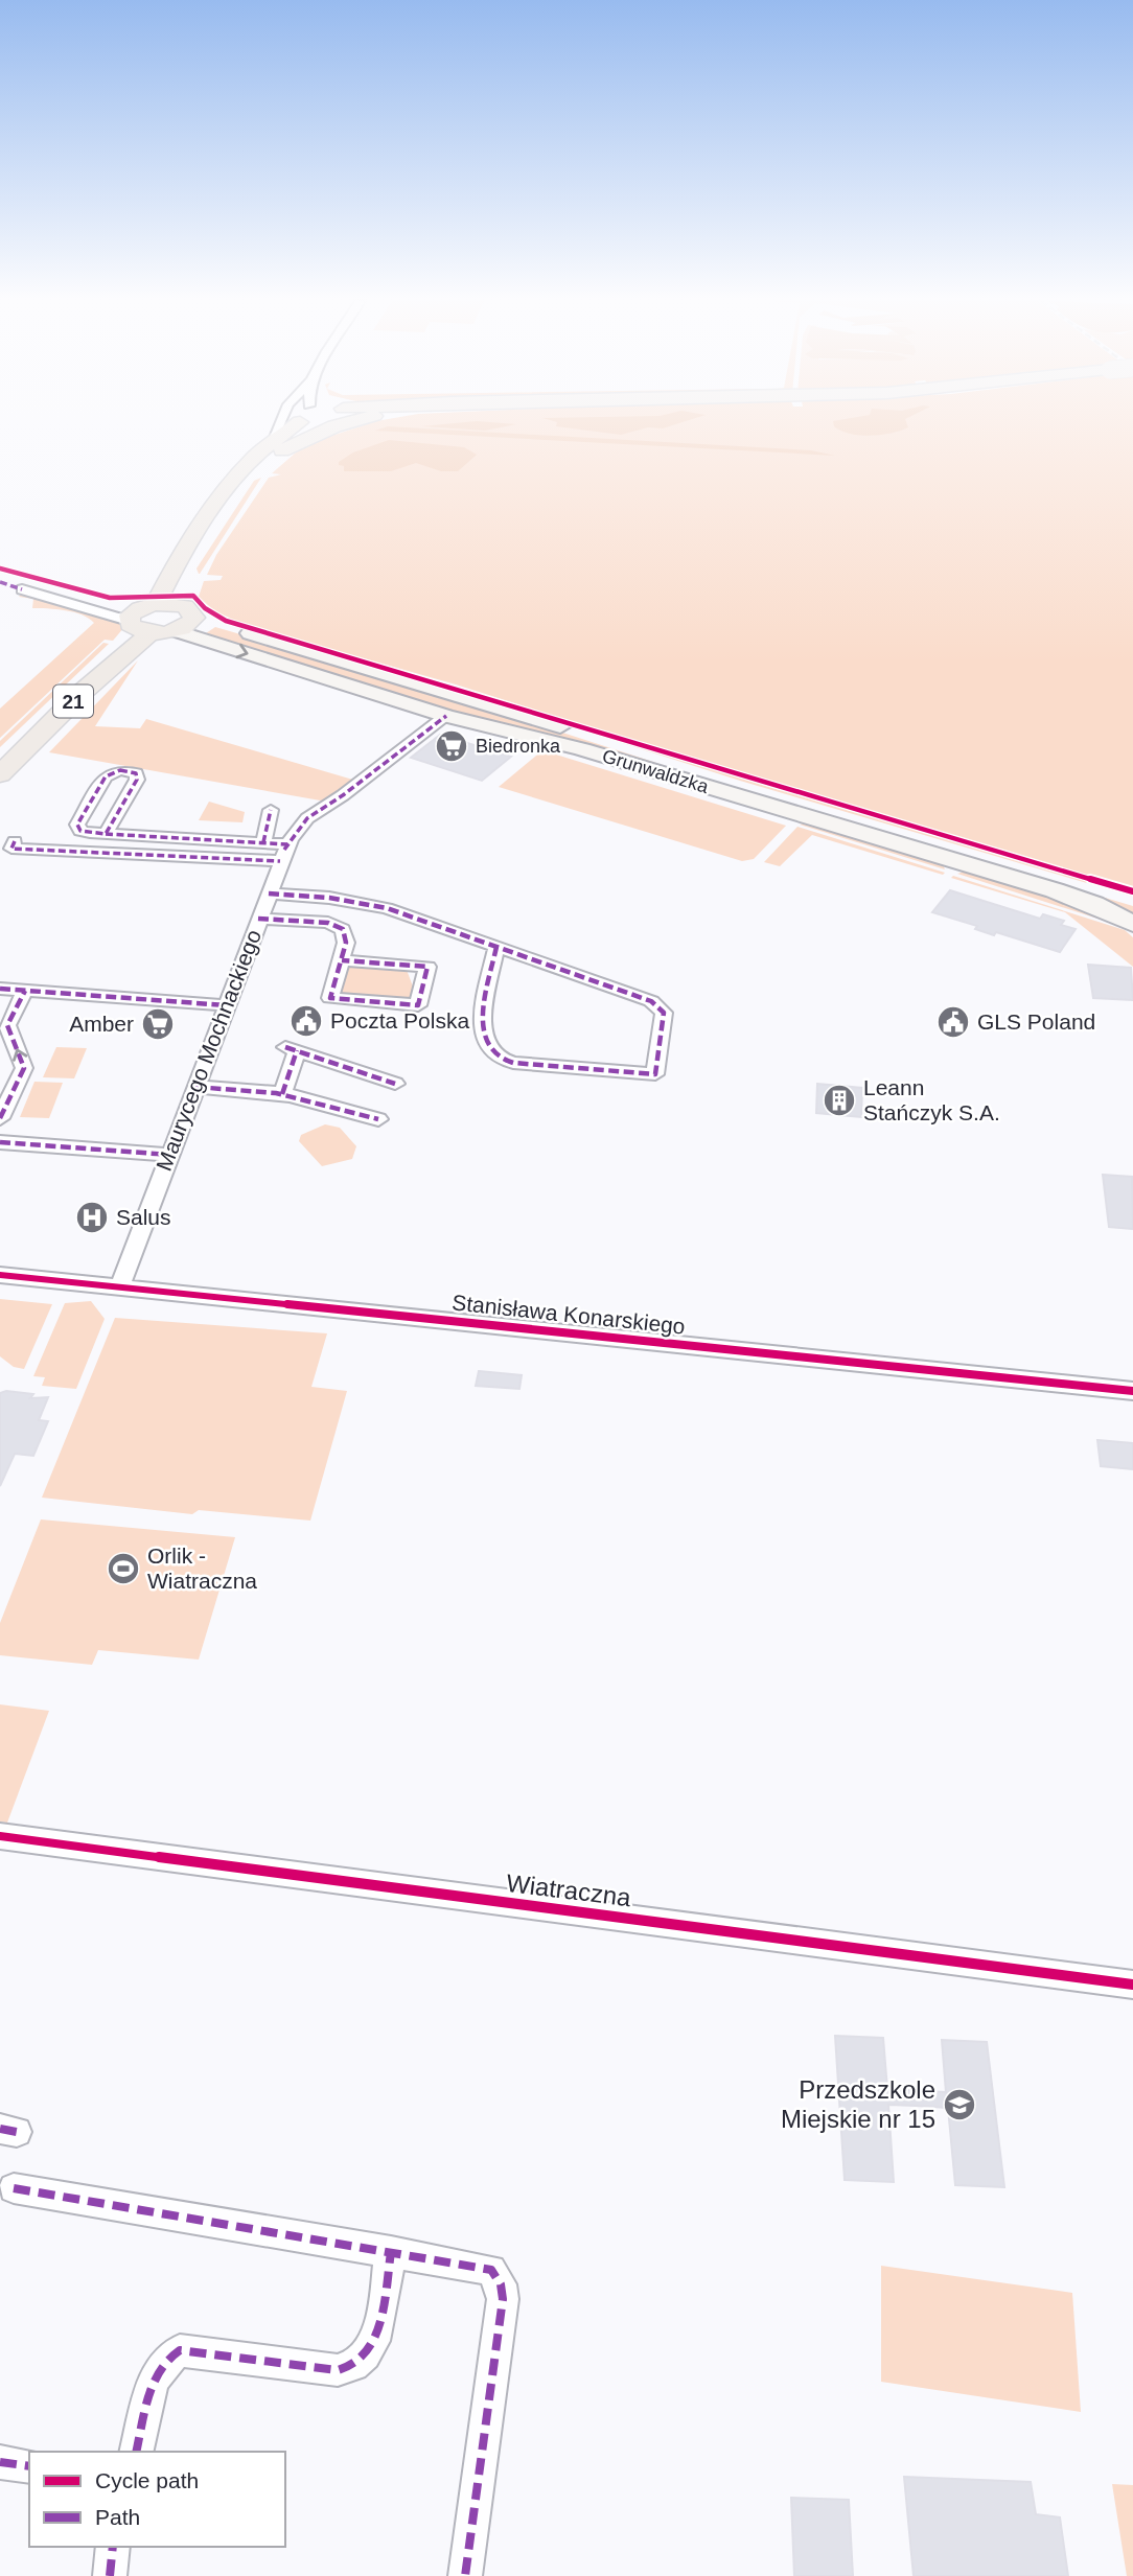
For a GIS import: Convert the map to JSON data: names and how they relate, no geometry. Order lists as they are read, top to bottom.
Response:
{
  "streets": {
    "main road": ["21"],
    "street": [
      "Grunwaldzka",
      "Maurycego Mochnackiego",
      "Stanisława Konarskiego",
      "Wiatraczna"
    ]
  },
  "crossings": [
    ["21", "Grunwaldzka"],
    ["Grunwaldzka", "Maurycego Mochnackiego"],
    ["Maurycego Mochnackiego", "Stanisława Konarskiego"]
  ],
  "places": {
    "supermarket": ["Biedronka", "Amber"],
    "public building": ["Poczta Polska", "GLS Poland"],
    "building": ["Leann Stańczyk S.A."],
    "hospital": ["Salus"],
    "sports": ["Orlik - Wiatraczna"],
    "school or university": ["Przedszkole Miejskie nr 15"]
  },
  "legend": ["Cycle path", "Path"]
}
